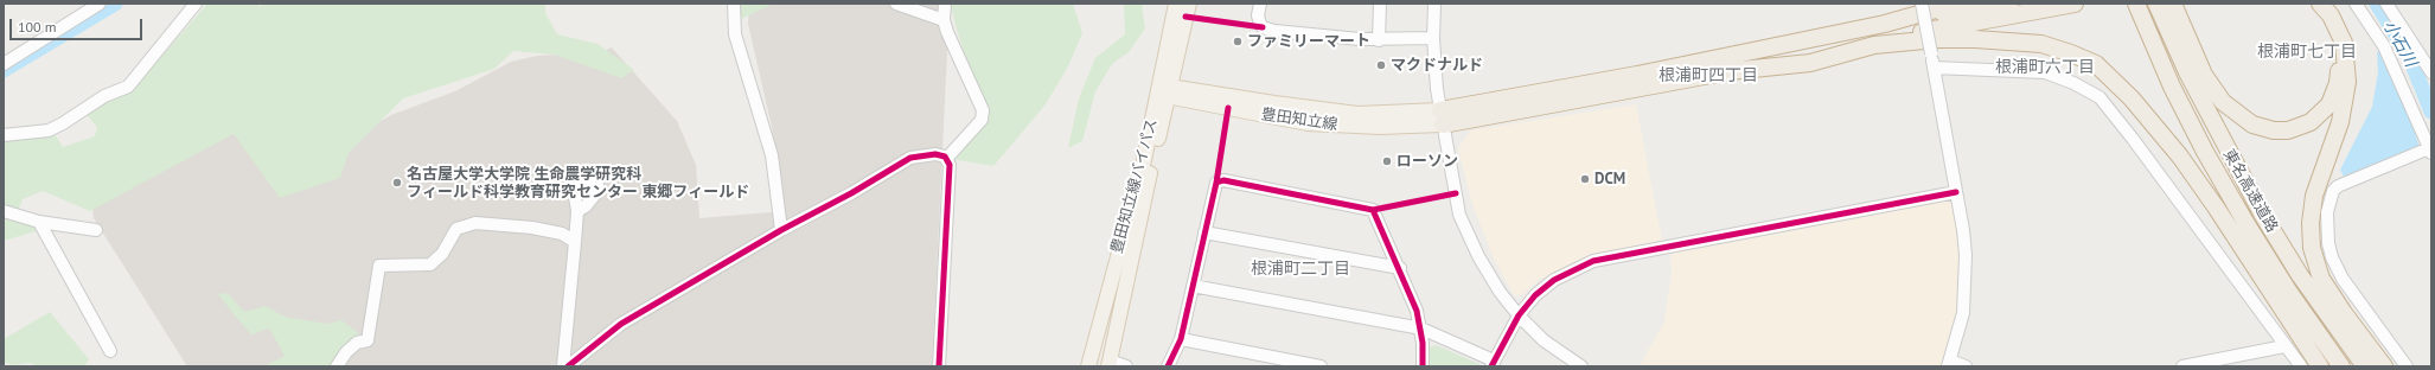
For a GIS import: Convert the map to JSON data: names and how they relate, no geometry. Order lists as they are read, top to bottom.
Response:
{
  "streets": {
    "highway": ["東名高速道路"],
    "main road": ["豊田知立線", "豊田知立線バイパス"]
  },
  "crossings": [
    ["豊田知立線", "豊田知立線バイパス"]
  ],
  "districts": [
    "根浦町七丁目",
    "根浦町六丁目",
    "根浦町四丁目",
    "根浦町二丁目"
  ],
  "water": ["小石川"],
  "places": [
    "ファミリーマート",
    "マクドナルド",
    "ローソン",
    "DCM",
    "名古屋大学大学院 生命農学研究科 フィールド科学教育研究センター 東郷フィールド"
  ],
  "scale_bar": "100 m"
}
